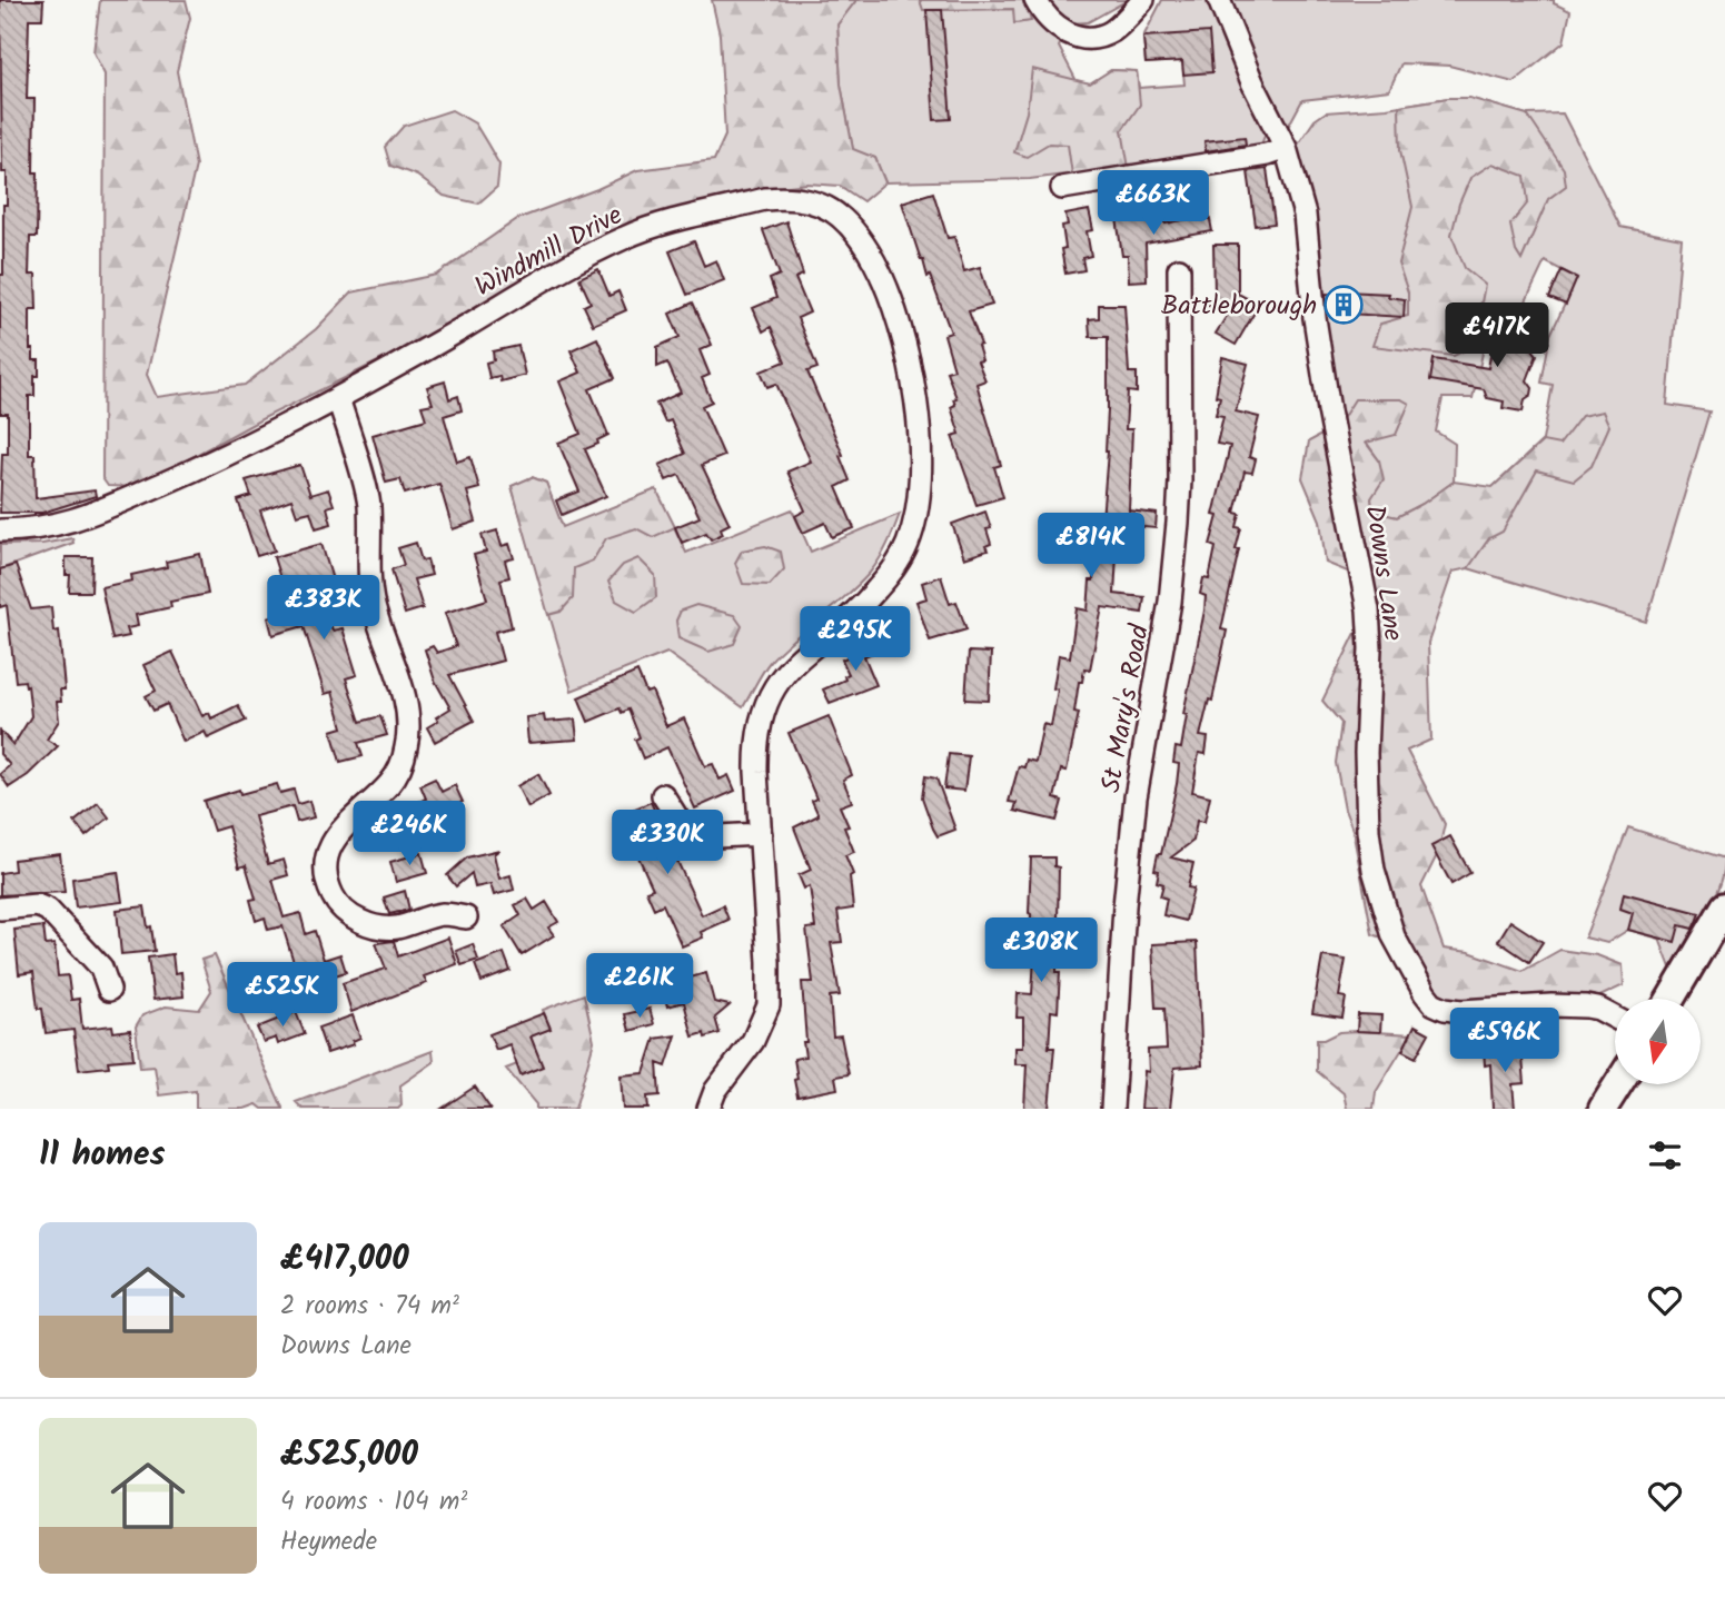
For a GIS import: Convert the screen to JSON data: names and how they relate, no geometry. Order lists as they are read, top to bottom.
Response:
{
  "streets": {
    "street": ["Windmill Drive", "Downs Lane", "St Mary's Road"]
  },
  "places": {
    "building": ["Battleborough"]
  },
  "north": "bottom",
  "page": {
    "price": [
      "£663K",
      "£417K",
      "£814K",
      "£383K",
      "£295K",
      "£246K",
      "£330K",
      "£308K",
      "£261K",
      "£525K",
      "£596K"
    ],
    "heading": "11 homes",
    "list": [
      {
        "name": "£417,000",
        "note": "2 rooms · 74 m² · Downs Lane"
      },
      {
        "name": "£525,000",
        "note": "4 rooms · 104 m² · Heymede"
      }
    ]
  }
}
